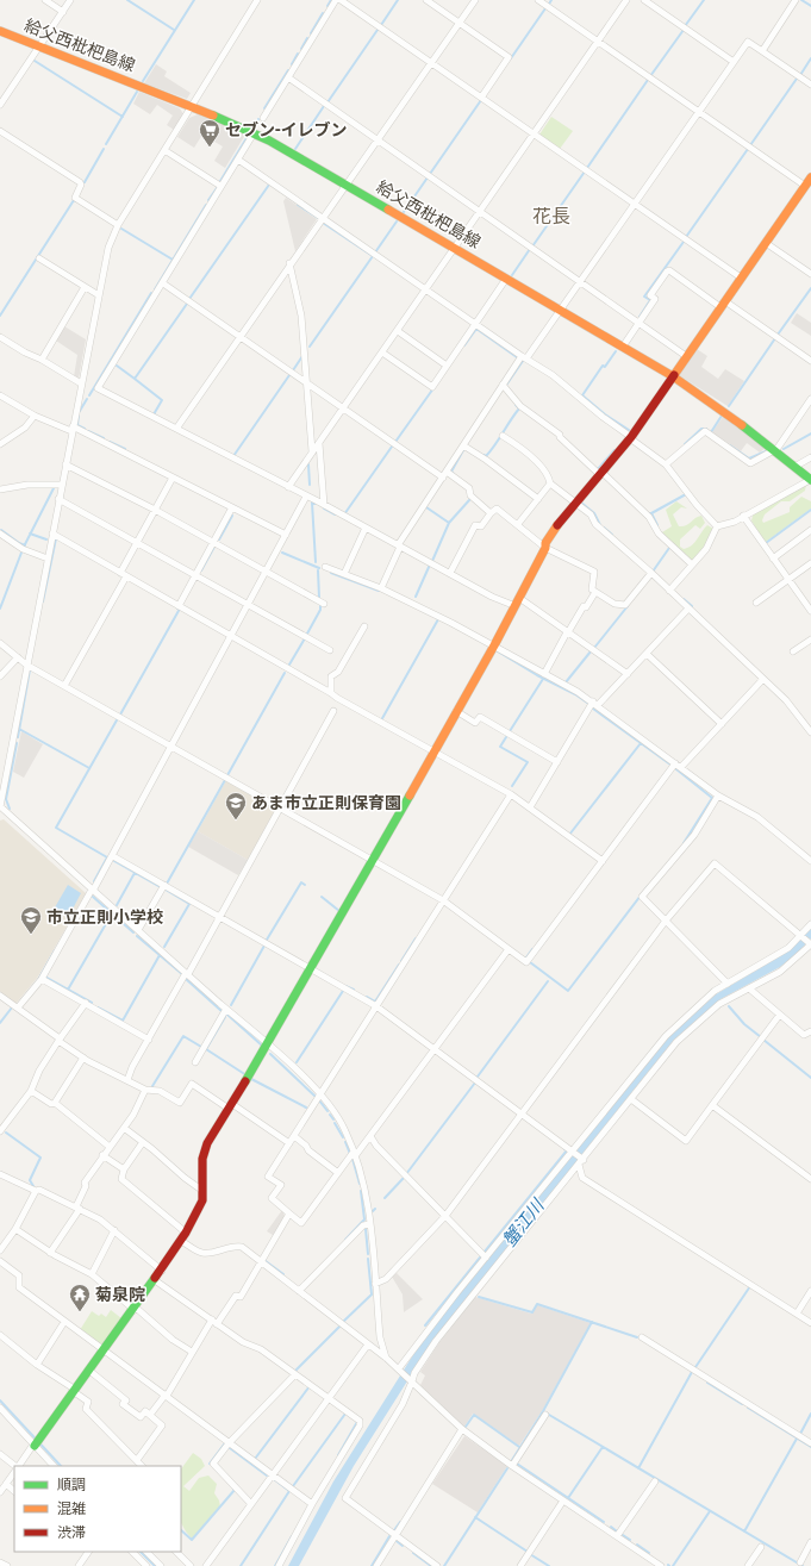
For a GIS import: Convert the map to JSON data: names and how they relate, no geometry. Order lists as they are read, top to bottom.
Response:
{
  "streets": {
    "street": ["給父西枇杷島線"]
  },
  "districts": ["花長"],
  "water": ["蟹江川"],
  "places": {
    "supermarket": ["セブン-イレブン"],
    "school or university": ["あま市立正則保育園", "市立正則小学校"],
    "temple": ["菊泉院"]
  },
  "legend": ["順調", "混雑", "渋滞"]
}
